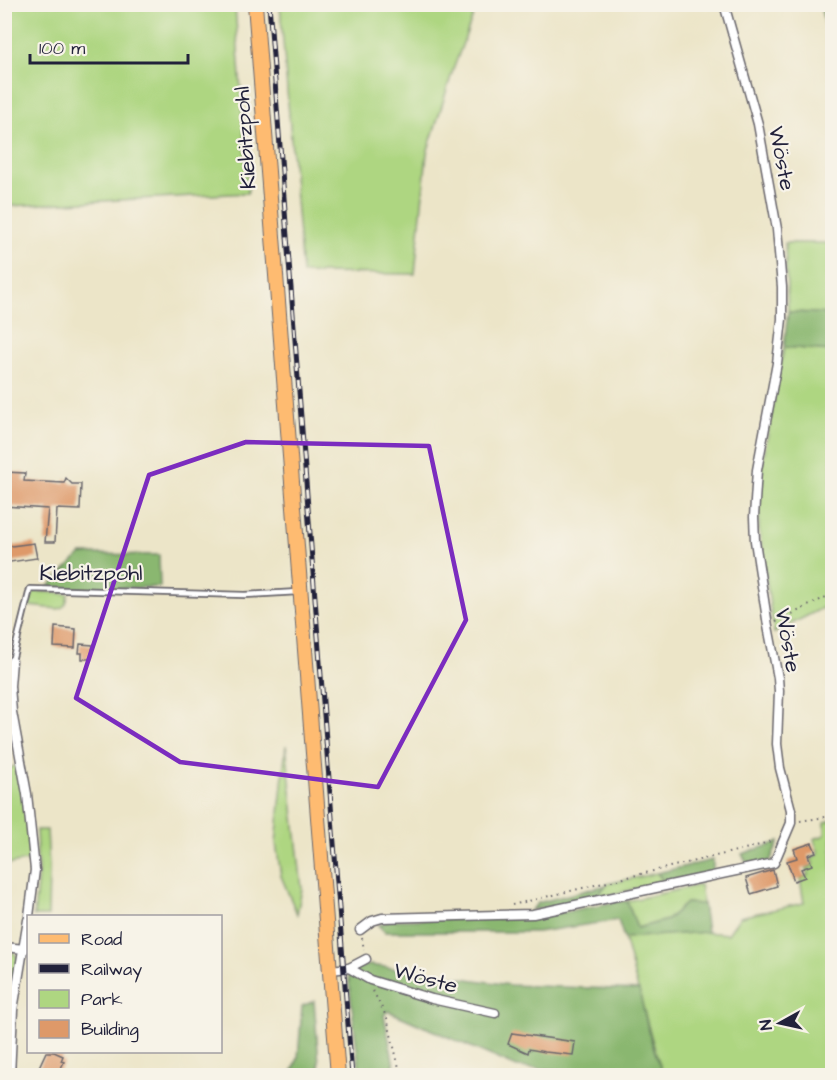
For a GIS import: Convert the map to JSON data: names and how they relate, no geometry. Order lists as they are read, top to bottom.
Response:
{
  "streets": {
    "main road": ["Kiebitzpohl"],
    "street": ["Wöste"]
  },
  "crossings": [
    ["Kiebitzpohl", "Wöste"]
  ],
  "legend": [
    "Road",
    "Railway",
    "Park",
    "Building"
  ],
  "scale_bar": "100 m",
  "north": "left"
}
